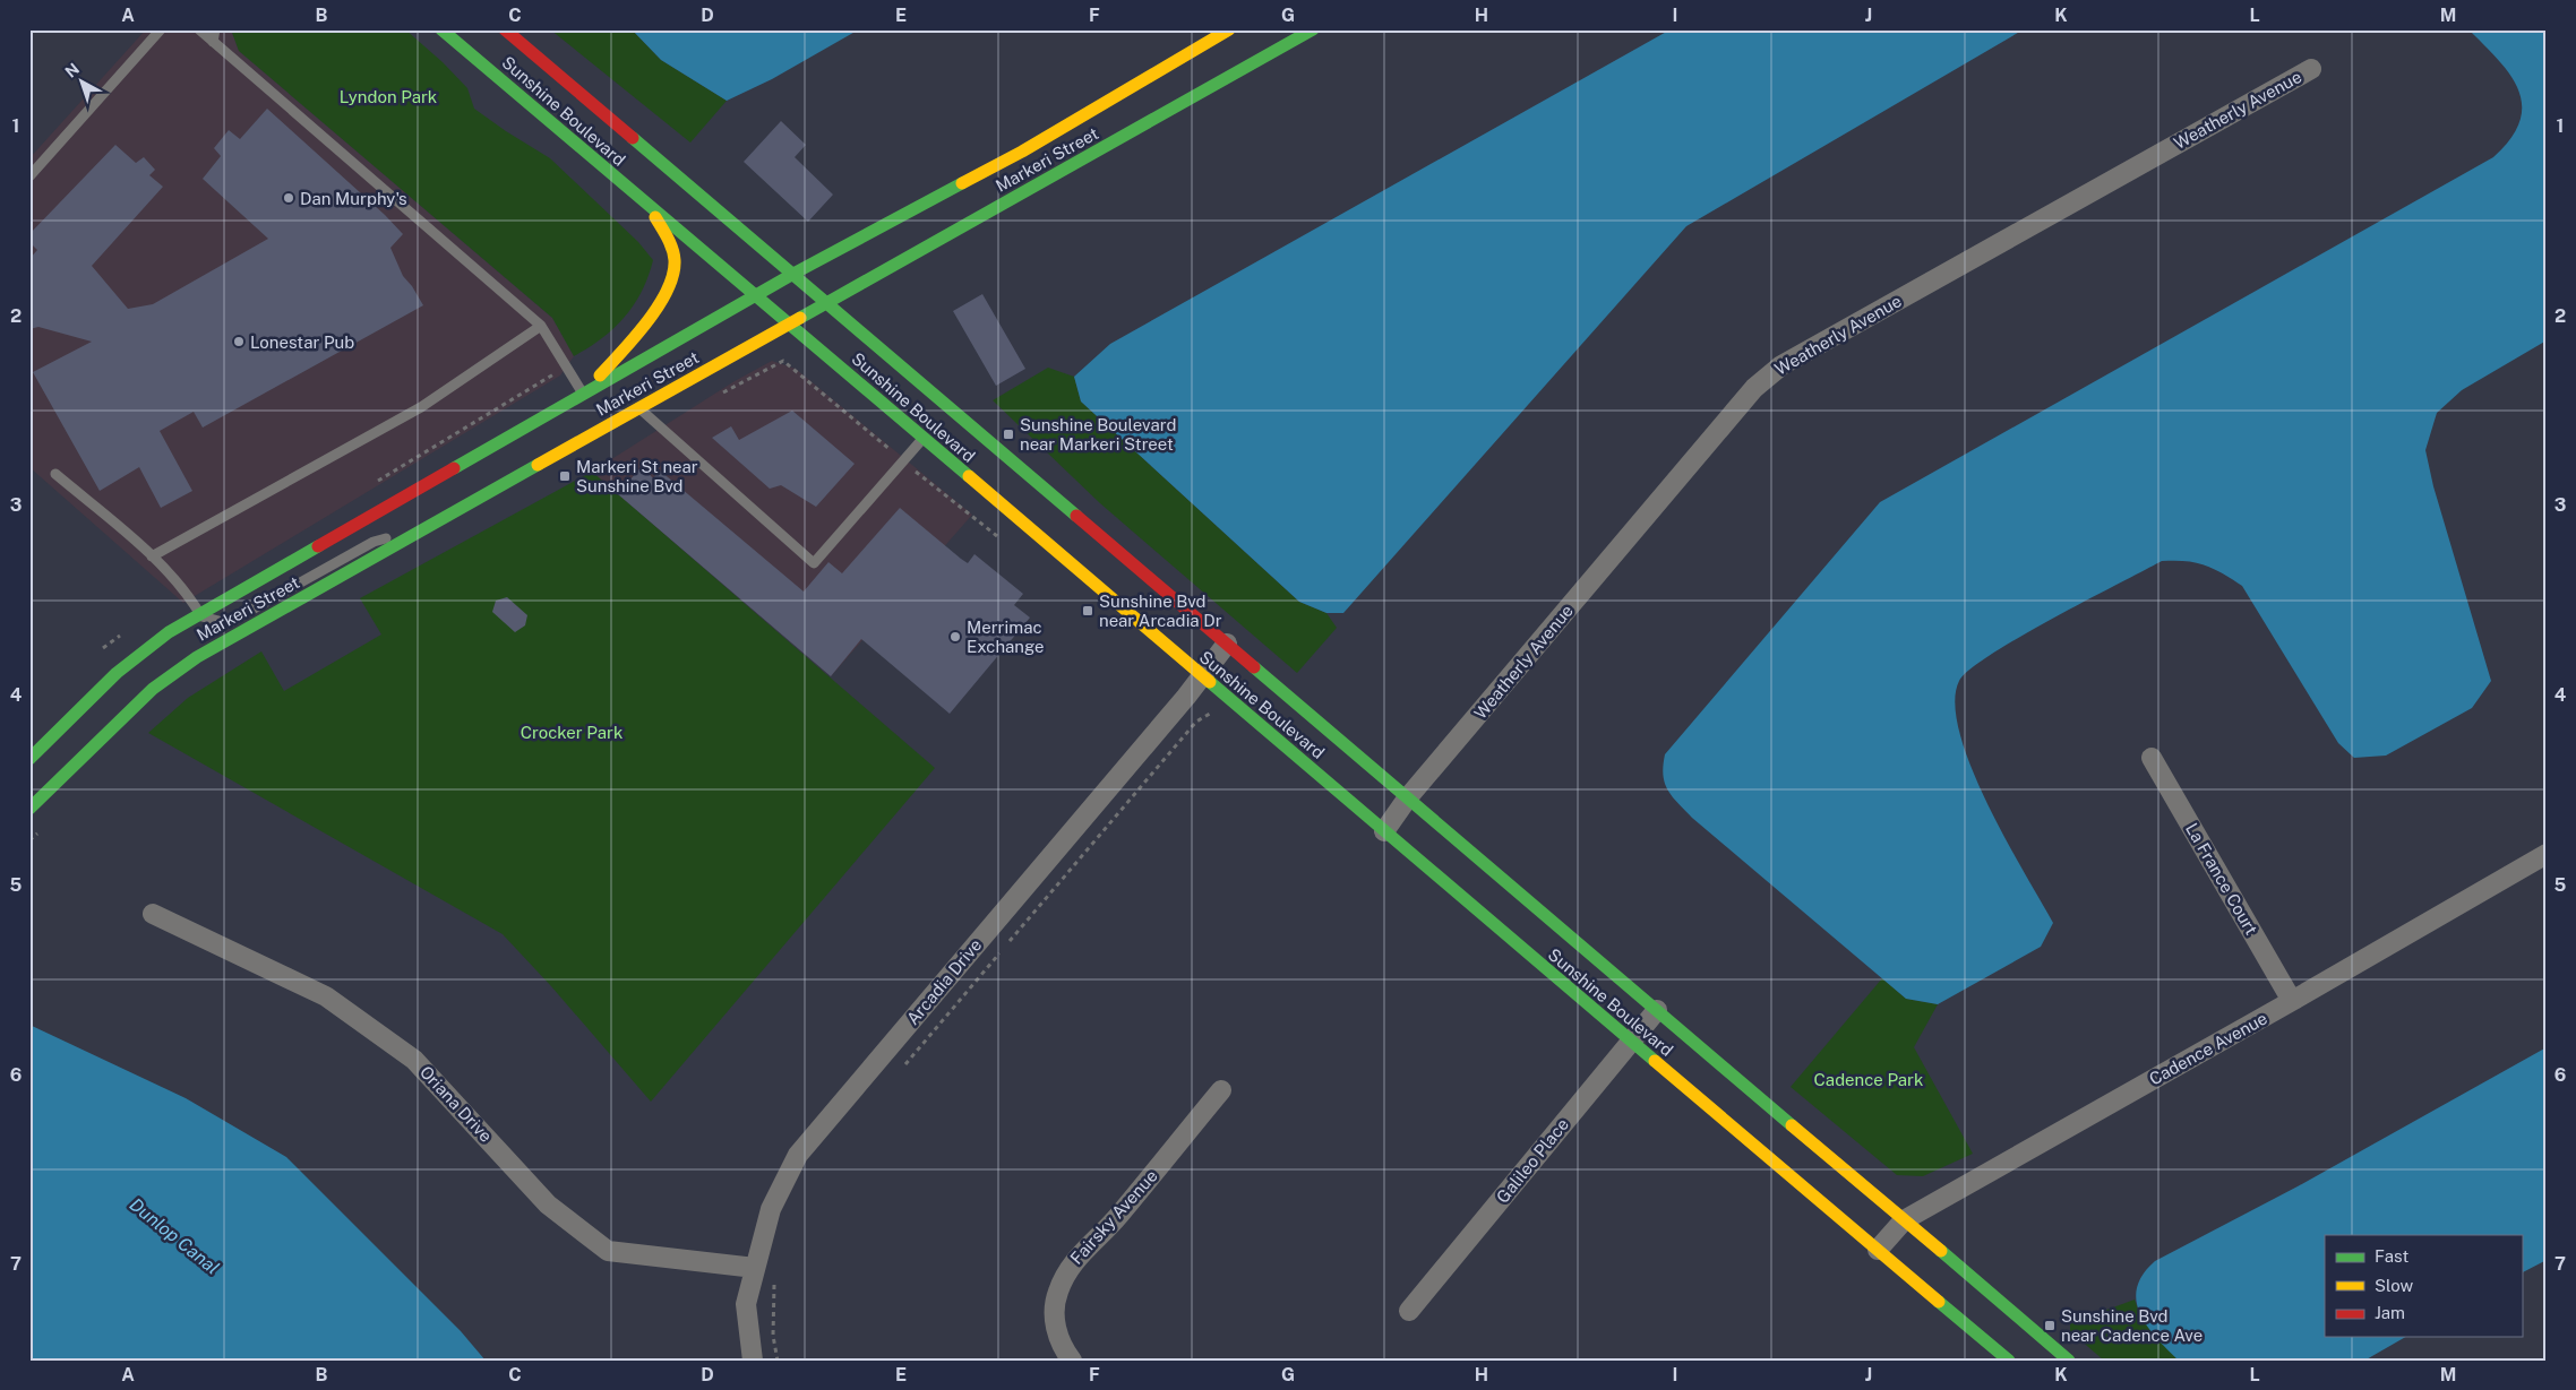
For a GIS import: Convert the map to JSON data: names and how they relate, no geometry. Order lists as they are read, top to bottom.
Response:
{
  "streets": {
    "main road": ["Sunshine Boulevard", "Markeri Street"],
    "street": [
      "Weatherly Avenue",
      "La France Court",
      "Arcadia Drive",
      "Cadence Avenue",
      "Oriana Drive",
      "Galileo Place",
      "Fairsky Avenue"
    ]
  },
  "crossings": [
    ["Weatherly Avenue", "Sunshine Boulevard"],
    ["Sunshine Boulevard", "Markeri Street"],
    ["Sunshine Boulevard", "Arcadia Drive"],
    ["Sunshine Boulevard", "Cadence Avenue"],
    ["Sunshine Boulevard", "Galileo Place"],
    ["La France Court", "Cadence Avenue"],
    ["Arcadia Drive", "Oriana Drive"]
  ],
  "water": ["Dunlop Canal"],
  "parks": ["Lyndon Park", "Crocker Park", "Cadence Park"],
  "places": {
    "other": ["Dan Murphy's", "Lonestar Pub", "Merrimac Exchange"],
    "transit": [
      "Sunshine Boulevard near Markeri Street",
      "Markeri St near Sunshine Bvd",
      "Sunshine Bvd near Arcadia Dr",
      "Sunshine Bvd near Cadence Ave"
    ]
  },
  "legend": ["Fast", "Slow", "Jam"],
  "north": "top left",
  "grid": {
    "columns": [
      "A",
      "B",
      "C",
      "D",
      "E",
      "F",
      "G",
      "H",
      "I",
      "J",
      "K",
      "L",
      "M"
    ],
    "rows": [
      "1",
      "2",
      "3",
      "4",
      "5",
      "6",
      "7"
    ]
  }
}
